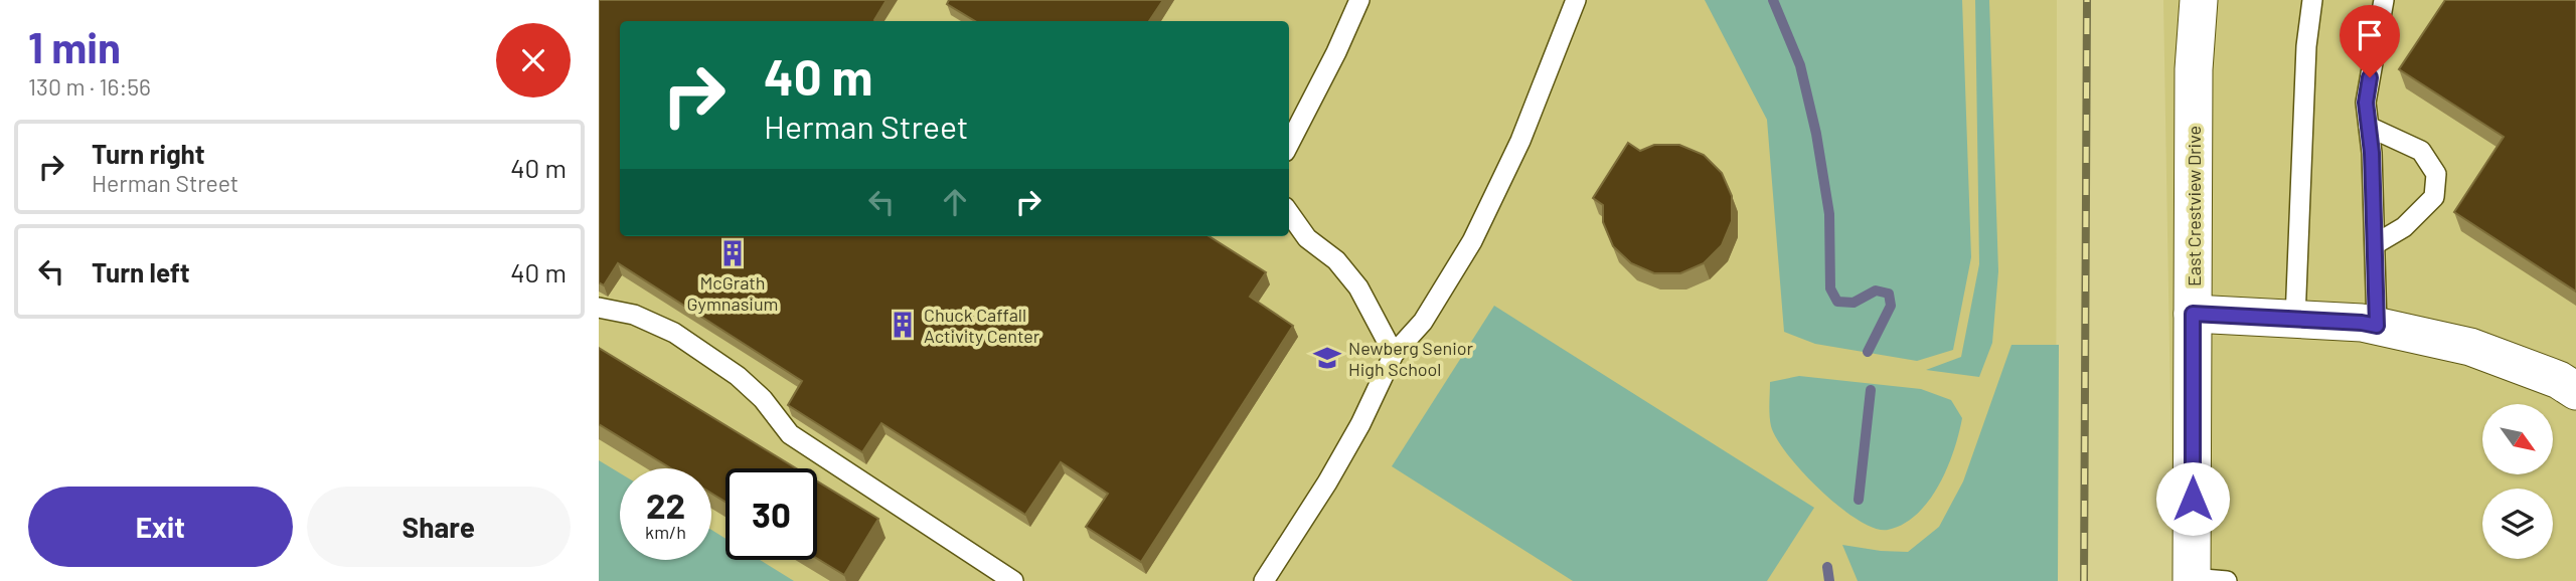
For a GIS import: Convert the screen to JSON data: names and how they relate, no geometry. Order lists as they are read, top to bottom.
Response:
{
  "streets": {
    "street": ["East Crestview Drive"]
  },
  "places": {
    "building": ["McGrath Gymnasium", "Chuck Caffall Activity Center"],
    "school or university": ["Newberg Senior High School"]
  },
  "north": "bottom right",
  "page": {
    "heading": ["1 min", "130 m · 16:56"],
    "turn": ["40 m", "Herman Street"],
    "list": [
      {
        "name": "Turn right",
        "note": "Herman Street",
        "value": "40 m"
      },
      {
        "name": "Turn left",
        "value": "40 m"
      }
    ],
    "speed": "22 km/h",
    "limit": "30",
    "buttons": ["Exit", "Share"]
  }
}
